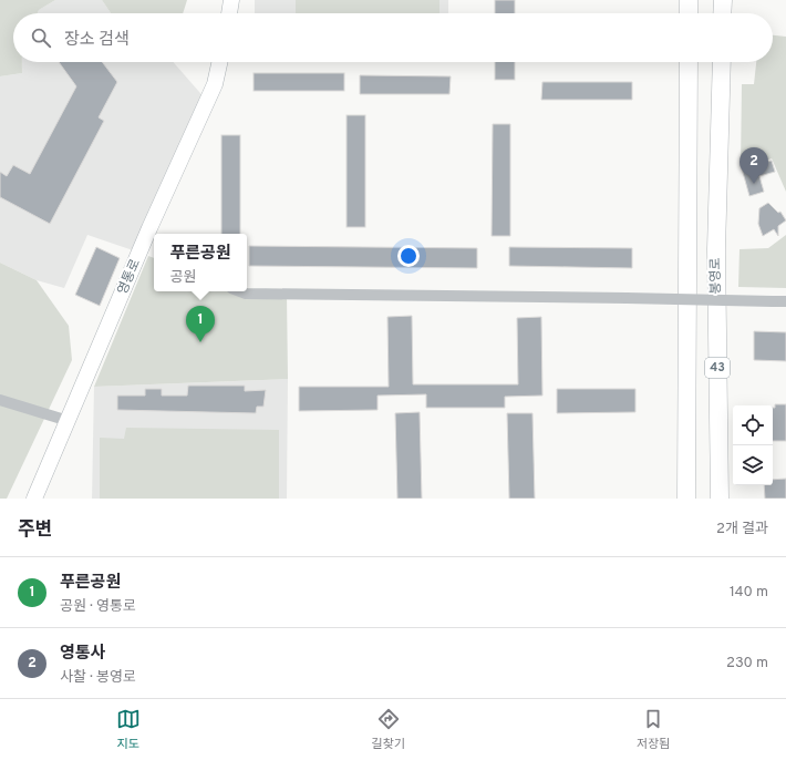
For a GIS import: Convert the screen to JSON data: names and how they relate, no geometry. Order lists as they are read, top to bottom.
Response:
{
  "streets": {
    "main road": ["봉영로", "43"],
    "street": ["영통로"]
  },
  "page": {
    "search": "장소 검색",
    "pins": ["2", "1"],
    "popup": ["푸른공원", "공원"],
    "heading": ["주변", "2개 결과"],
    "list": [
      {
        "mark": "1",
        "name": "푸른공원",
        "note": "공원 · 영통로",
        "value": "140 m"
      },
      {
        "mark": "2",
        "name": "영통사",
        "note": "사찰 · 봉영로",
        "value": "230 m"
      }
    ],
    "nav": ["지도", "길찾기", "저장됨"]
  }
}
